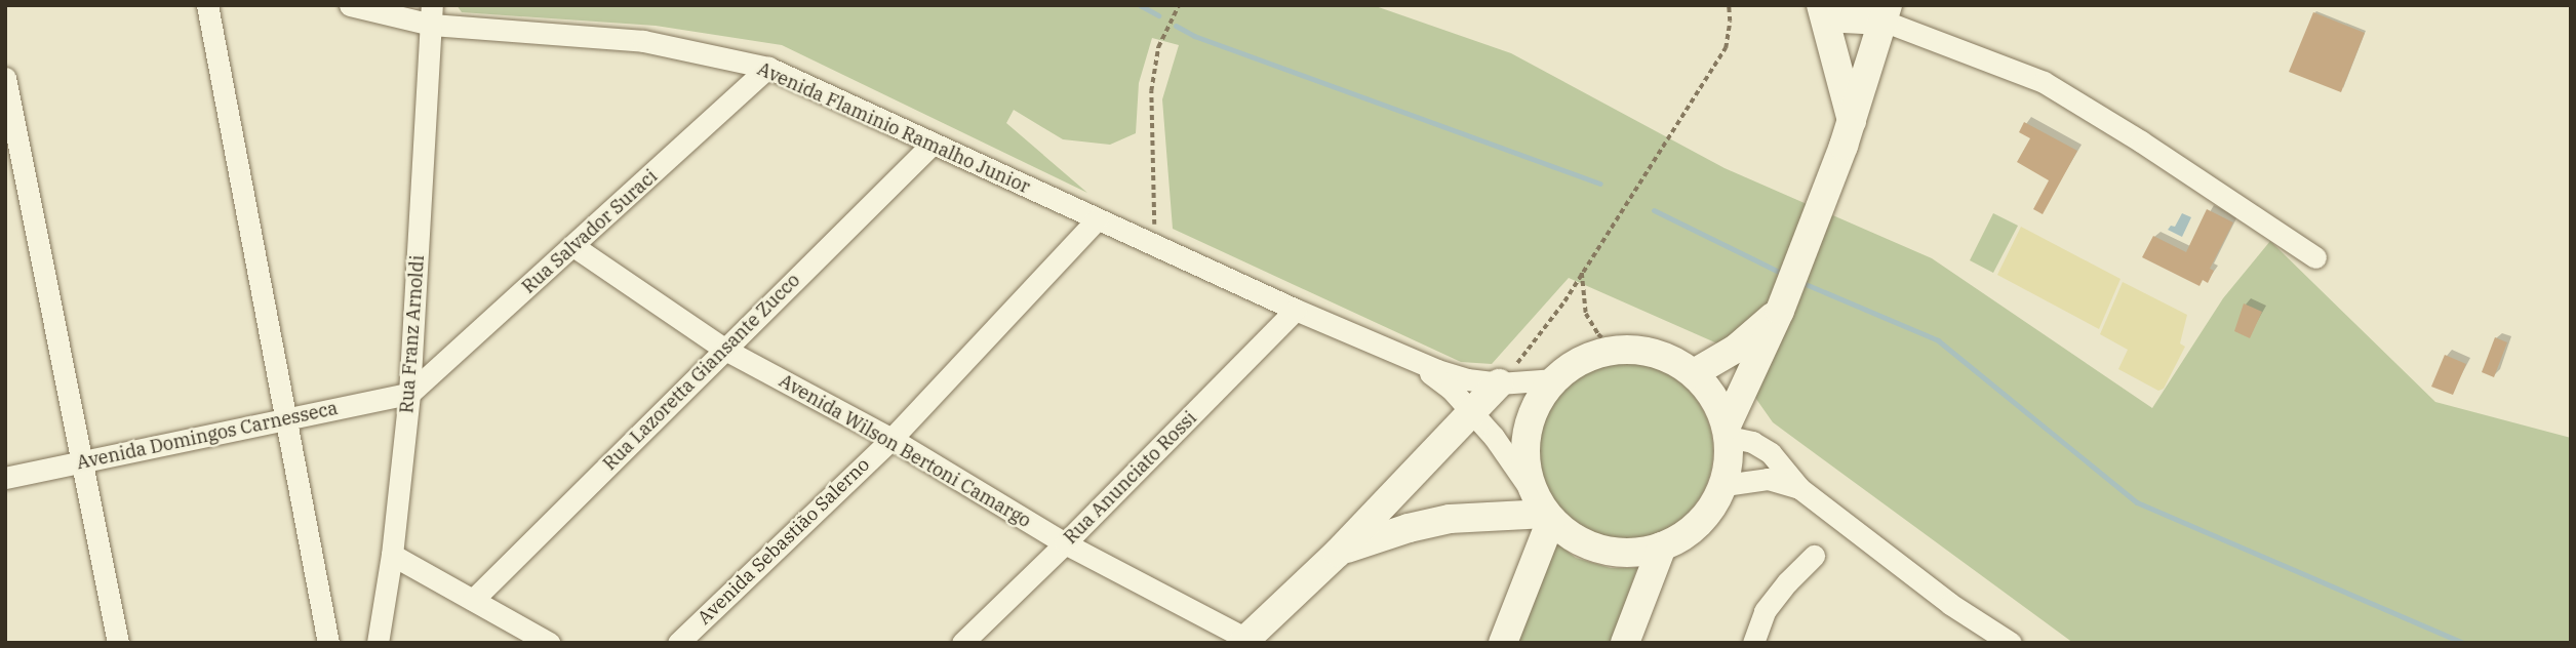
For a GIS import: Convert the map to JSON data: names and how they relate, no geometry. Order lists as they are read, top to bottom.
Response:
{
  "streets": {
    "street": [
      "Avenida Flaminio Ramalho Junior",
      "Rua Salvador Suraci",
      "Rua Franz Arnoldi",
      "Rua Lazoretta Giansante Zucco",
      "Avenida Domingos Carnesseca",
      "Avenida Wilson Bertoni Camargo",
      "Rua Anunciato Rossi",
      "Avenida Sebastião Salerno"
    ]
  },
  "crossings": [
    ["Avenida Flaminio Ramalho Junior", "Rua Salvador Suraci"],
    ["Avenida Flaminio Ramalho Junior", "Rua Franz Arnoldi"],
    ["Avenida Flaminio Ramalho Junior", "Rua Lazoretta Giansante Zucco"],
    ["Avenida Flaminio Ramalho Junior", "Rua Anunciato Rossi"],
    ["Avenida Flaminio Ramalho Junior", "Avenida Sebastião Salerno"],
    ["Rua Salvador Suraci", "Rua Franz Arnoldi"],
    ["Rua Salvador Suraci", "Avenida Domingos Carnesseca"],
    ["Rua Salvador Suraci", "Avenida Wilson Bertoni Camargo"],
    ["Rua Franz Arnoldi", "Avenida Domingos Carnesseca"],
    ["Rua Lazoretta Giansante Zucco", "Avenida Wilson Bertoni Camargo"],
    ["Avenida Wilson Bertoni Camargo", "Rua Anunciato Rossi"],
    ["Avenida Wilson Bertoni Camargo", "Avenida Sebastião Salerno"]
  ]
}
